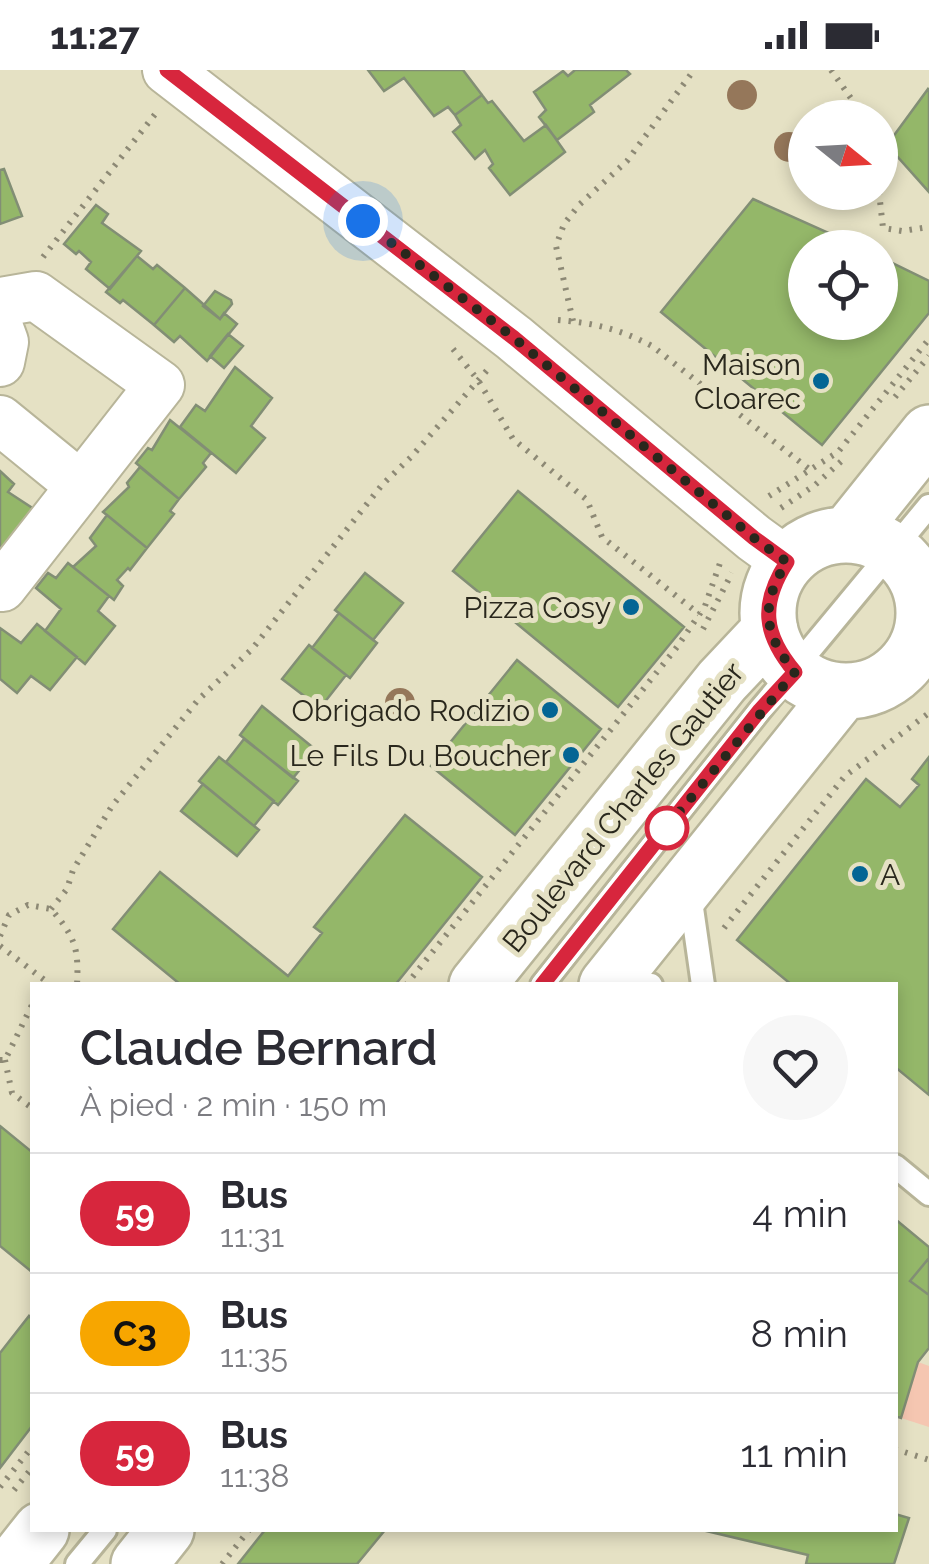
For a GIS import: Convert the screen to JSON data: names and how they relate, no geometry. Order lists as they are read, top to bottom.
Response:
{
  "streets": {
    "main road": ["Boulevard Charles Gautier"]
  },
  "places": [
    "Maison Cloarec",
    "Pizza Cosy",
    "Obrigado Rodizio",
    "Le Fils Du Boucher",
    "A"
  ],
  "lines": ["bus line 59"],
  "north": "right",
  "page": {
    "status": "11:27",
    "heading": ["Claude Bernard", "À pied · 2 min · 150 m"],
    "list": [
      {
        "mark": "59",
        "name": "Bus",
        "note": "11:31",
        "value": "4 min"
      },
      {
        "mark": "C3",
        "name": "Bus",
        "note": "11:35",
        "value": "8 min"
      },
      {
        "mark": "59",
        "name": "Bus",
        "note": "11:38",
        "value": "11 min"
      }
    ]
  }
}
